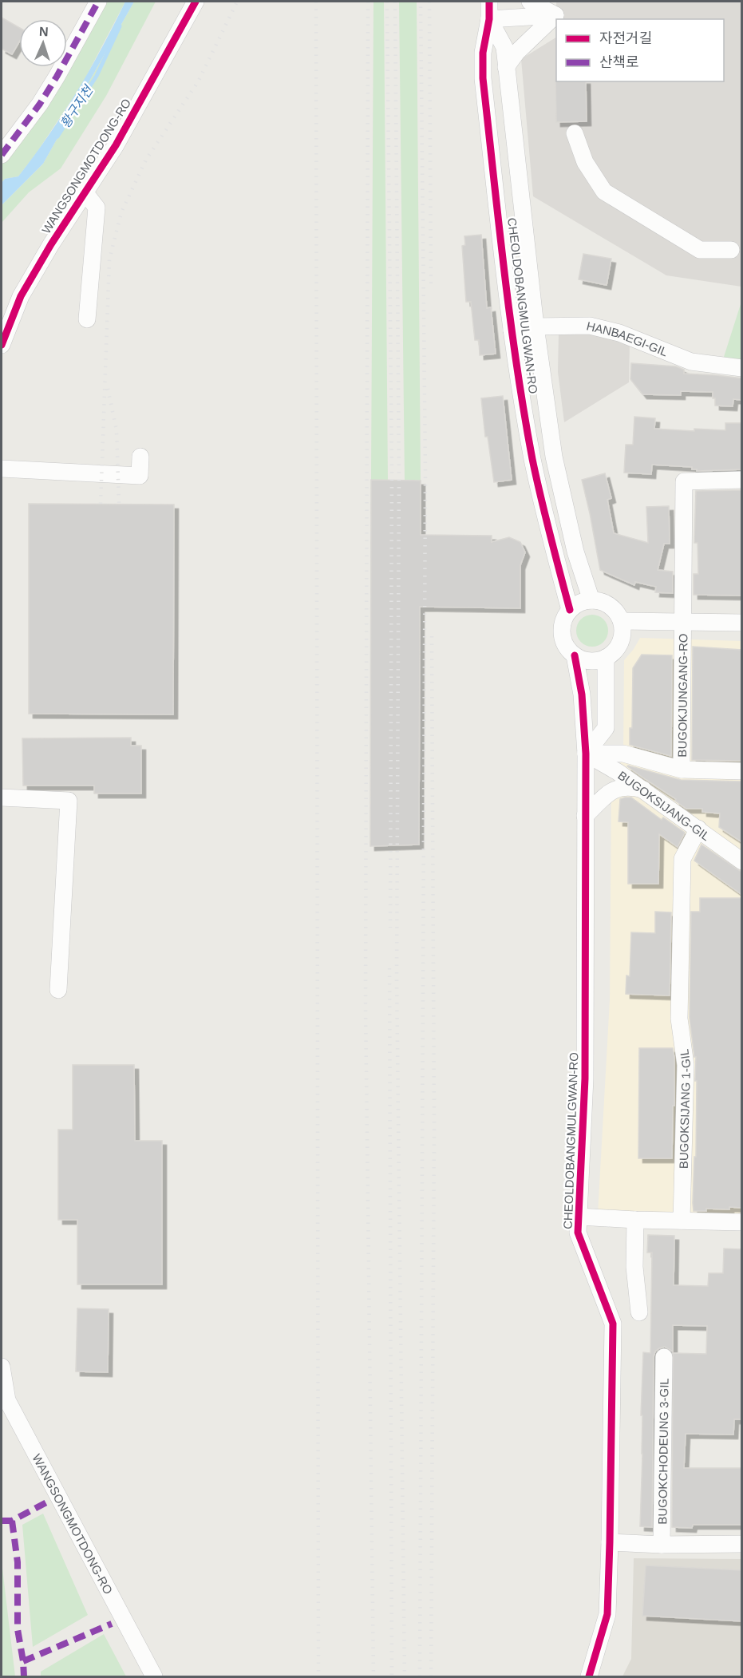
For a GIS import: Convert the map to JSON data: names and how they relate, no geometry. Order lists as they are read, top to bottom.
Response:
{
  "streets": {
    "street": [
      "WANGSONGMOTDONG-RO",
      "CHEOLDOBANGMULGWAN-RO",
      "HANBAEGI-GIL",
      "BUGOKJUNGANG-RO",
      "BUGOKSIJANG-GIL",
      "BUGOKSIJANG 1-GIL",
      "BUGOKCHODEUNG 3-GIL"
    ]
  },
  "crossings": [
    ["CHEOLDOBANGMULGWAN-RO", "HANBAEGI-GIL"],
    ["CHEOLDOBANGMULGWAN-RO", "BUGOKJUNGANG-RO"],
    ["CHEOLDOBANGMULGWAN-RO", "BUGOKSIJANG-GIL"],
    ["CHEOLDOBANGMULGWAN-RO", "BUGOKSIJANG 1-GIL"],
    ["BUGOKSIJANG-GIL", "BUGOKSIJANG 1-GIL"]
  ],
  "water": ["황구지천"],
  "legend": ["자전거길", "산책로"],
  "north": "top"
}
